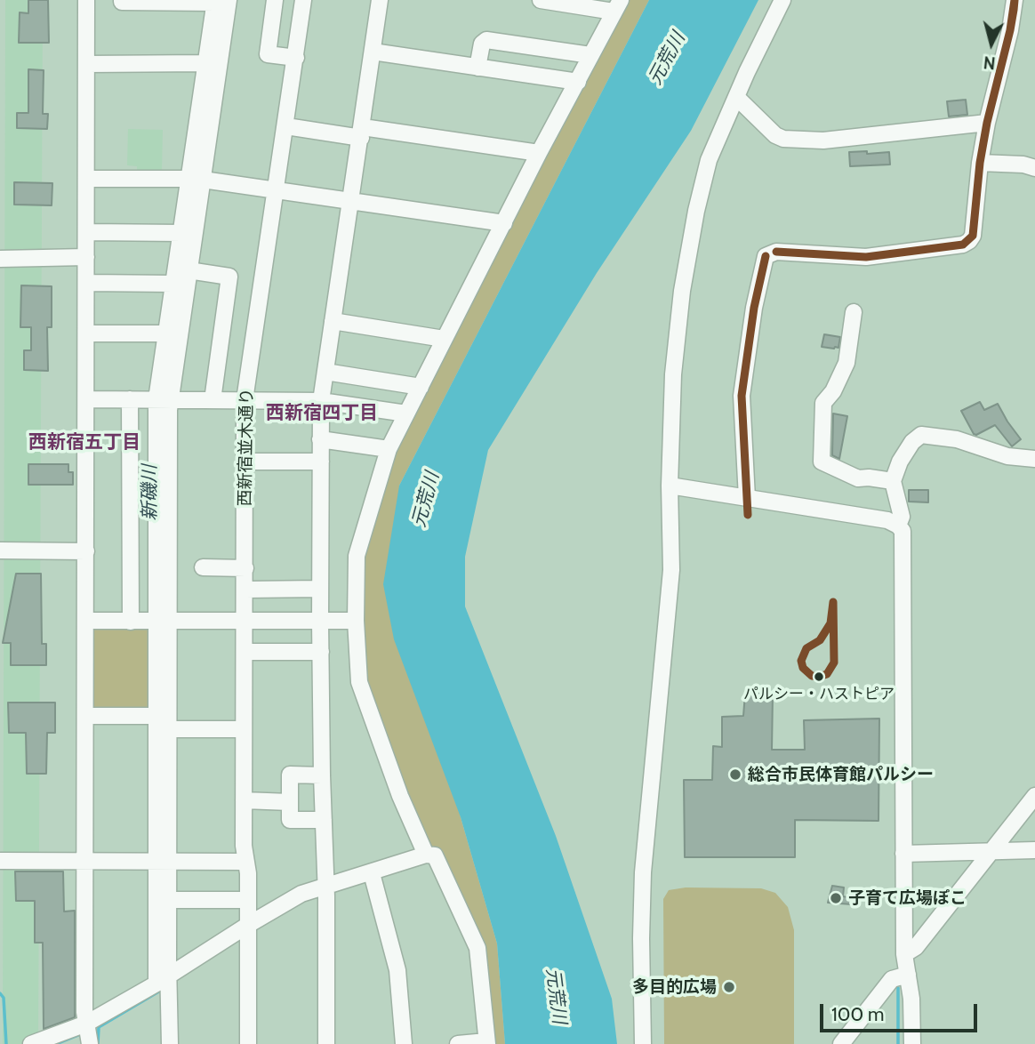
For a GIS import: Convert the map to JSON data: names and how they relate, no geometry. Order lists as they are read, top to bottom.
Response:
{
  "streets": {
    "street": ["西新宿並木通り"]
  },
  "districts": ["西新宿四丁目", "西新宿五丁目"],
  "water": ["元荒川", "新磯川"],
  "places": [
    "パルシー・ハストピア",
    "総合市民体育館パルシー",
    "子育て広場ぽこ",
    "多目的広場"
  ],
  "scale_bar": "100 m",
  "north": "bottom"
}
